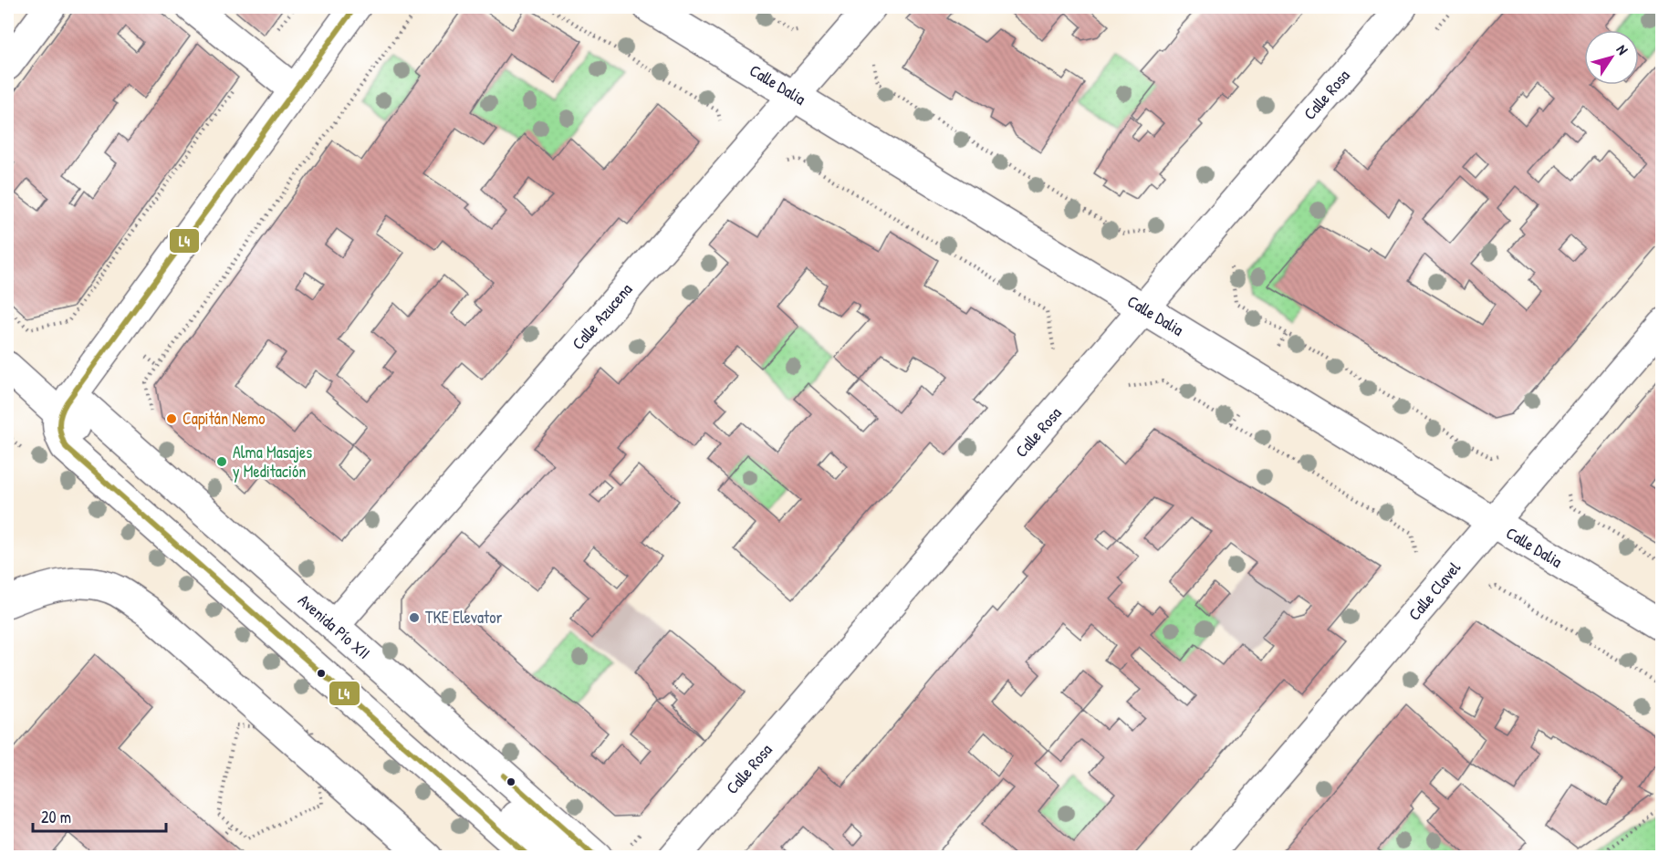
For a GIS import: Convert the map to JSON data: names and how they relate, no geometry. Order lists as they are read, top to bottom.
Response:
{
  "streets": {
    "street": [
      "Calle Dalia",
      "Calle Rosa",
      "Calle Azucena",
      "Calle Clavel",
      "Avenida Pío XII"
    ]
  },
  "crossings": [
    ["Calle Dalia", "Calle Rosa"],
    ["Calle Dalia", "Calle Azucena"],
    ["Calle Dalia", "Calle Clavel"],
    ["Calle Azucena", "Avenida Pío XII"]
  ],
  "places": ["Capitán Nemo", "Alma Masajes y Meditación", "TKE Elevator"],
  "lines": ["transit line L4"],
  "scale_bar": "20 m",
  "north": "top right"
}
